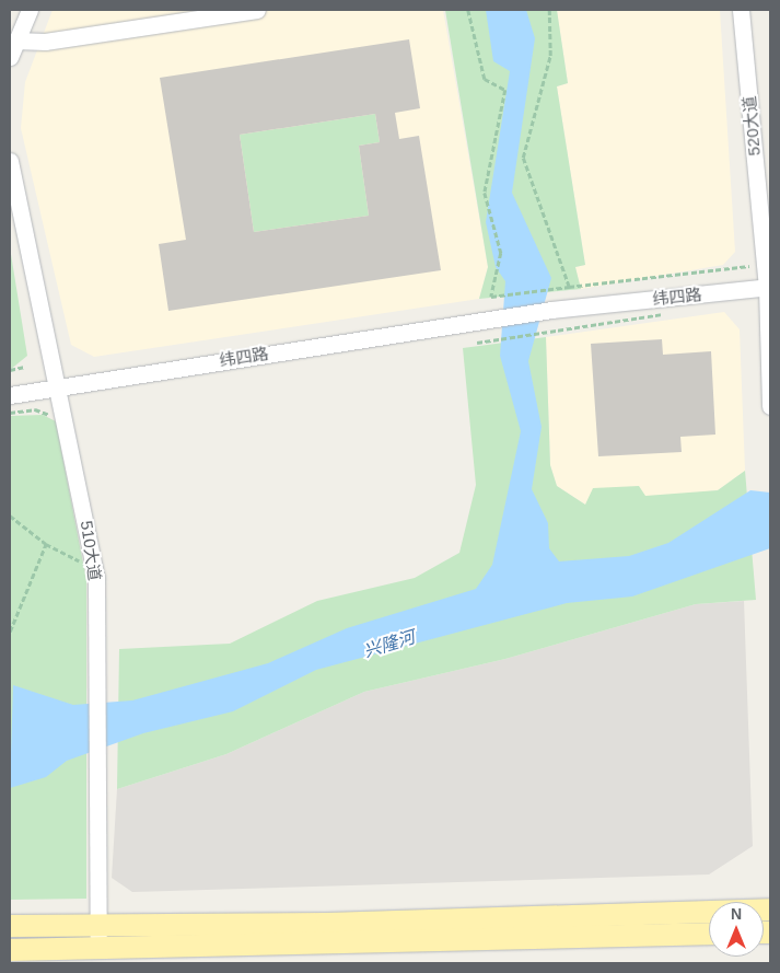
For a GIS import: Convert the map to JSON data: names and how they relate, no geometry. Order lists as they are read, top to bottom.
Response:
{
  "streets": {
    "street": ["520大道", "纬四路", "510大道"]
  },
  "crossings": [
    ["520大道", "纬四路"],
    ["纬四路", "510大道"]
  ],
  "water": ["兴隆河"],
  "north": "top"
}
